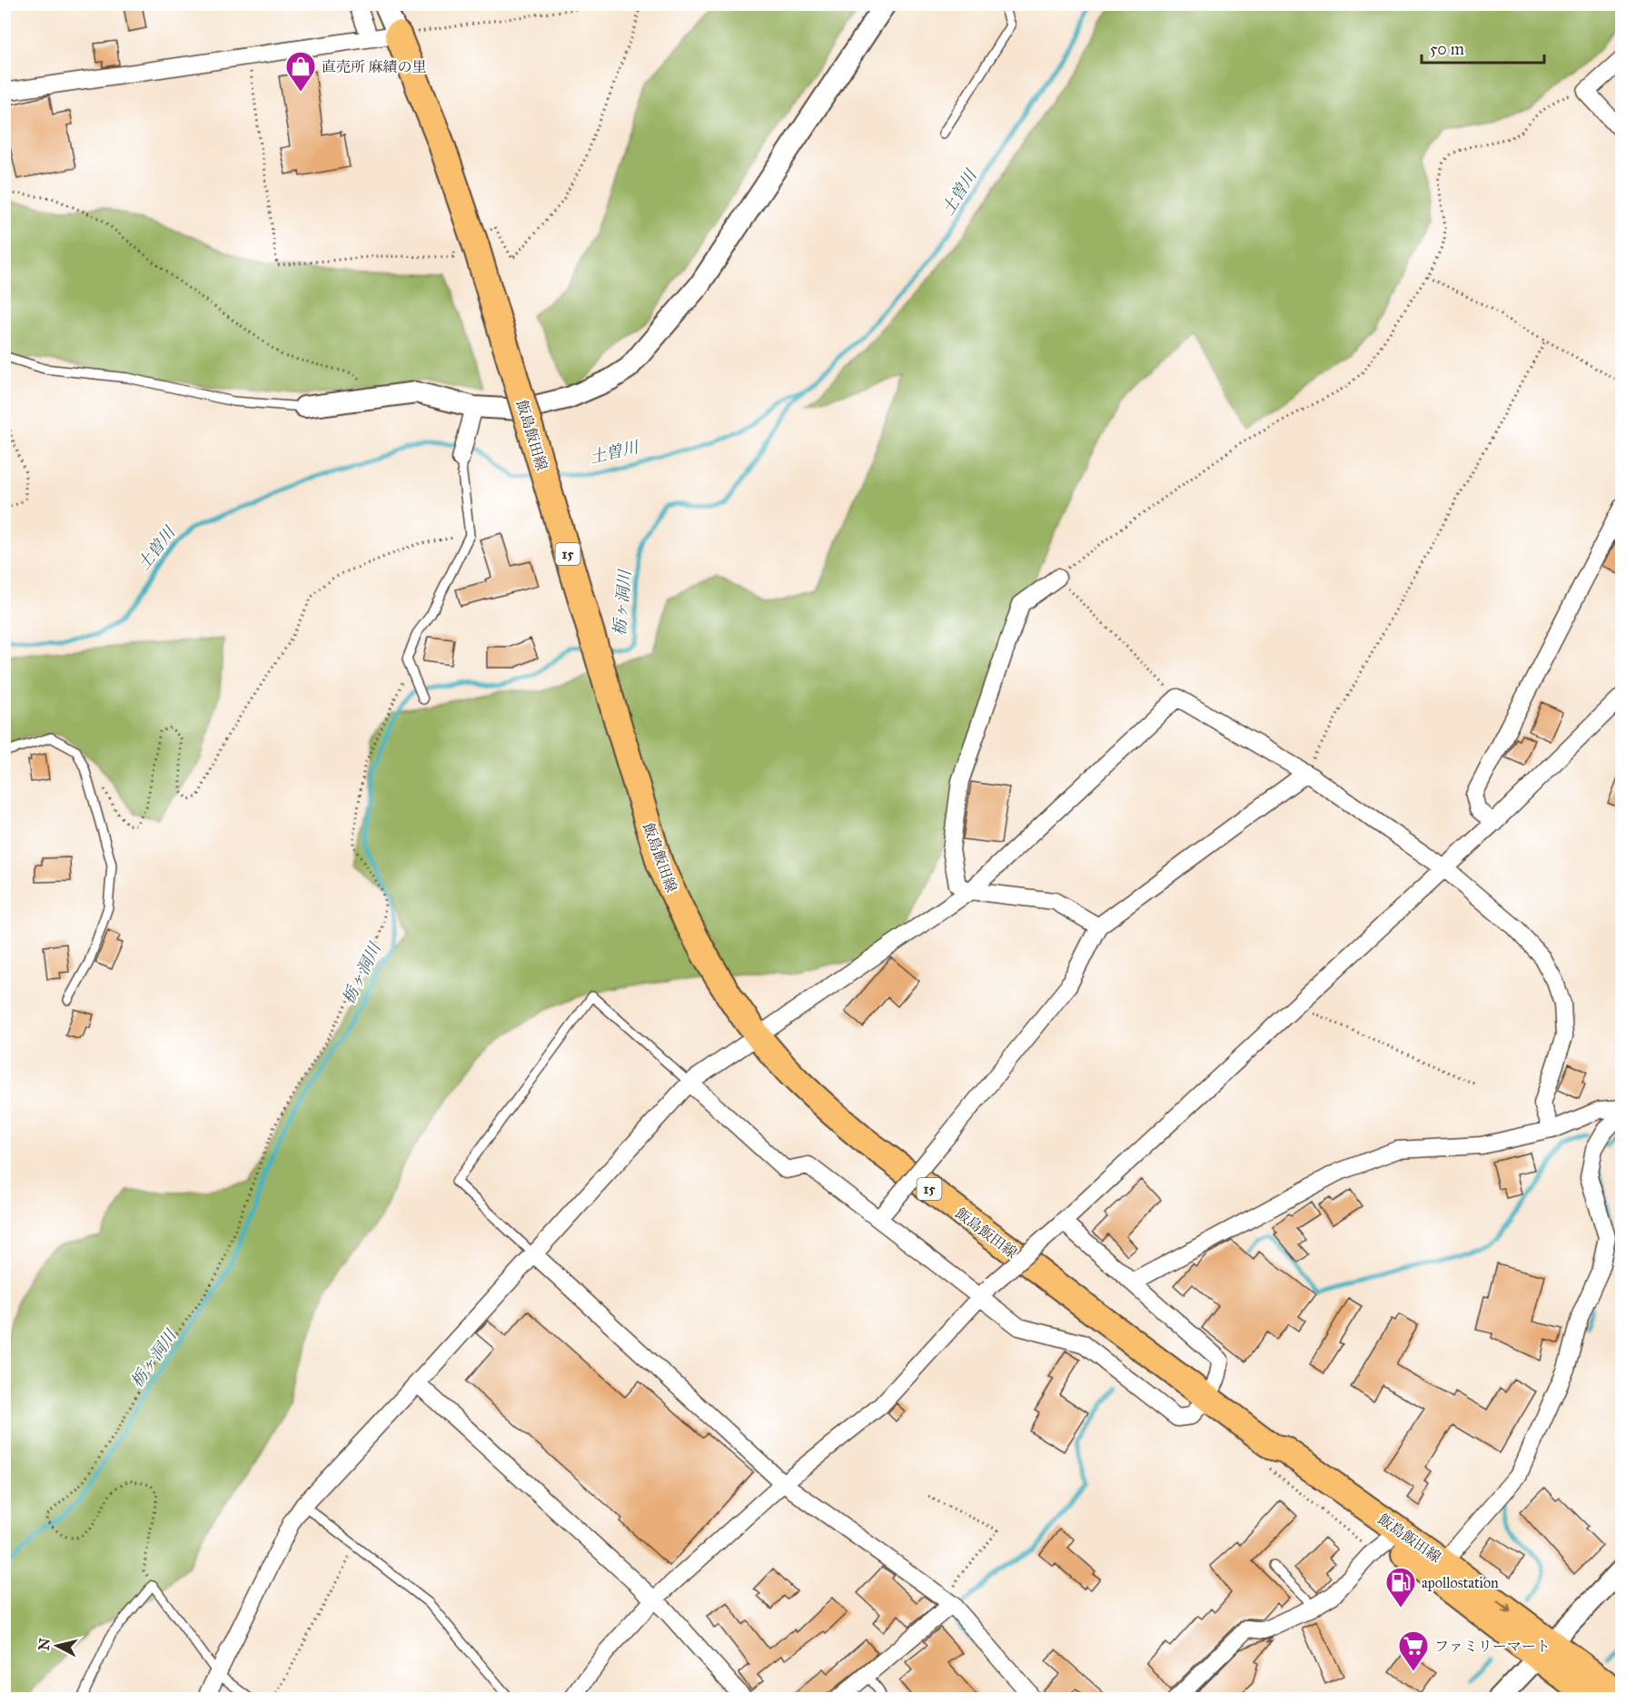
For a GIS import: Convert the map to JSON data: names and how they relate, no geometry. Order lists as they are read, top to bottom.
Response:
{
  "streets": {
    "main road": ["飯島飯田線", "15"]
  },
  "water": ["土曽川", "栃ヶ洞川"],
  "places": {
    "shop": ["直売所 麻績の里"],
    "fuel station": ["apollostation"],
    "supermarket": ["ファミリーマート"]
  },
  "scale_bar": "50 m",
  "north": "left"
}
